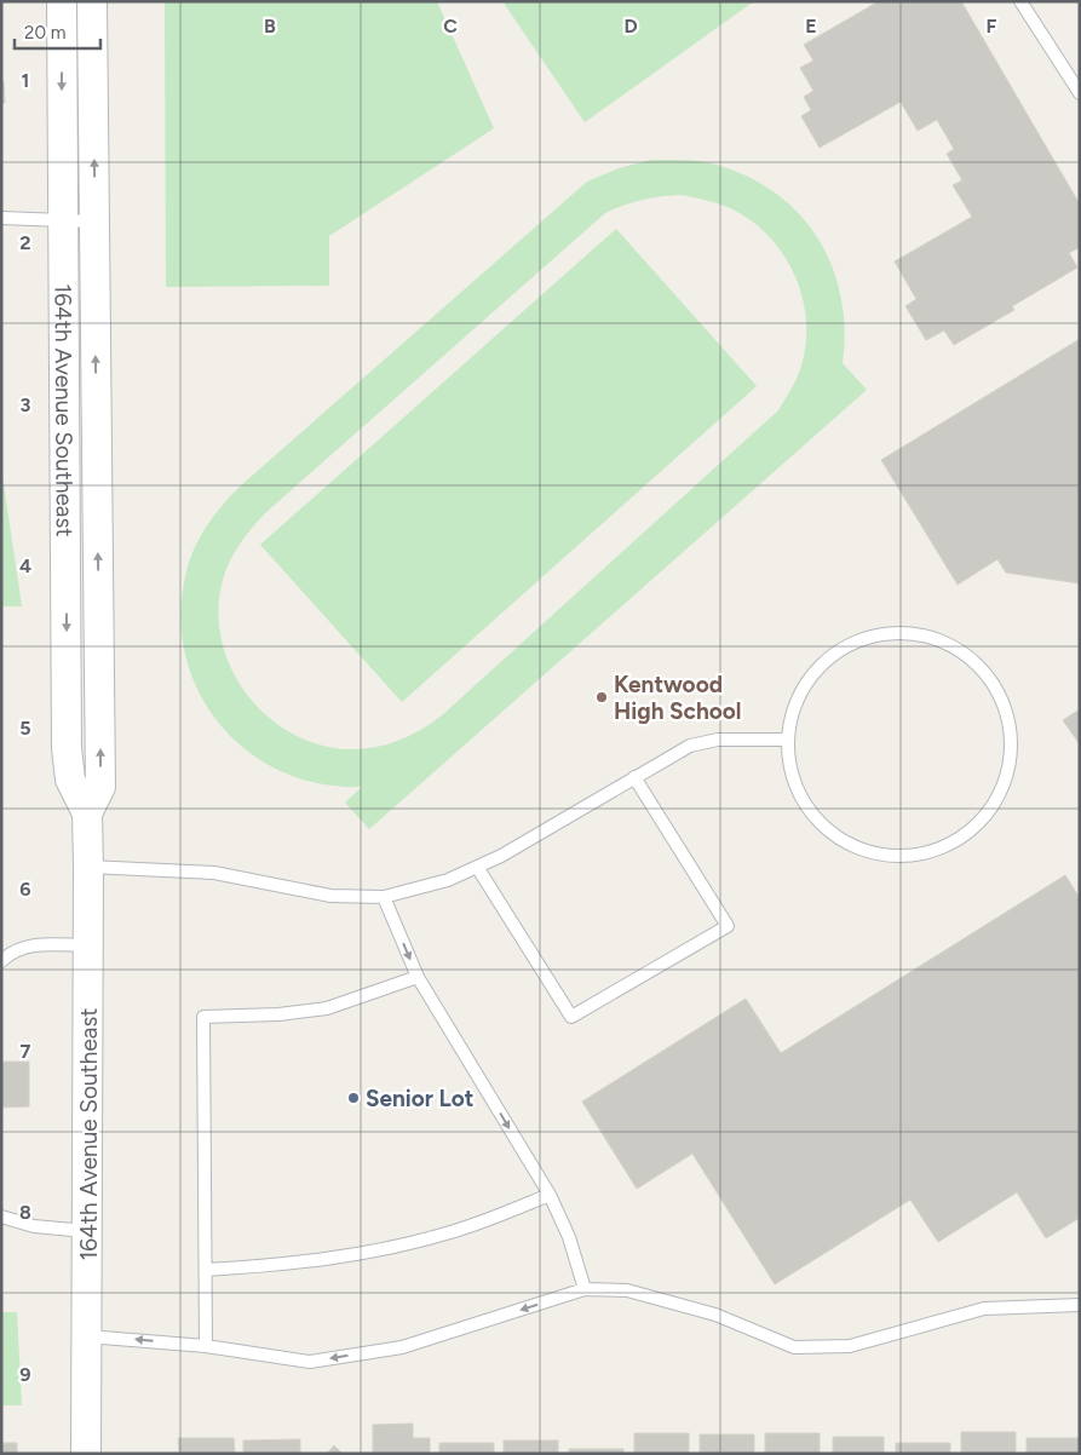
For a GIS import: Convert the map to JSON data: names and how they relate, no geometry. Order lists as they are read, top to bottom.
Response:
{
  "streets": {
    "street": ["164th Avenue Southeast"]
  },
  "places": ["Kentwood High School", "Senior Lot"],
  "scale_bar": "20 m",
  "grid": {
    "columns": [
      "B",
      "C",
      "D",
      "E",
      "F"
    ],
    "rows": [
      "1",
      "2",
      "3",
      "4",
      "5",
      "6",
      "7",
      "8",
      "9"
    ]
  }
}
